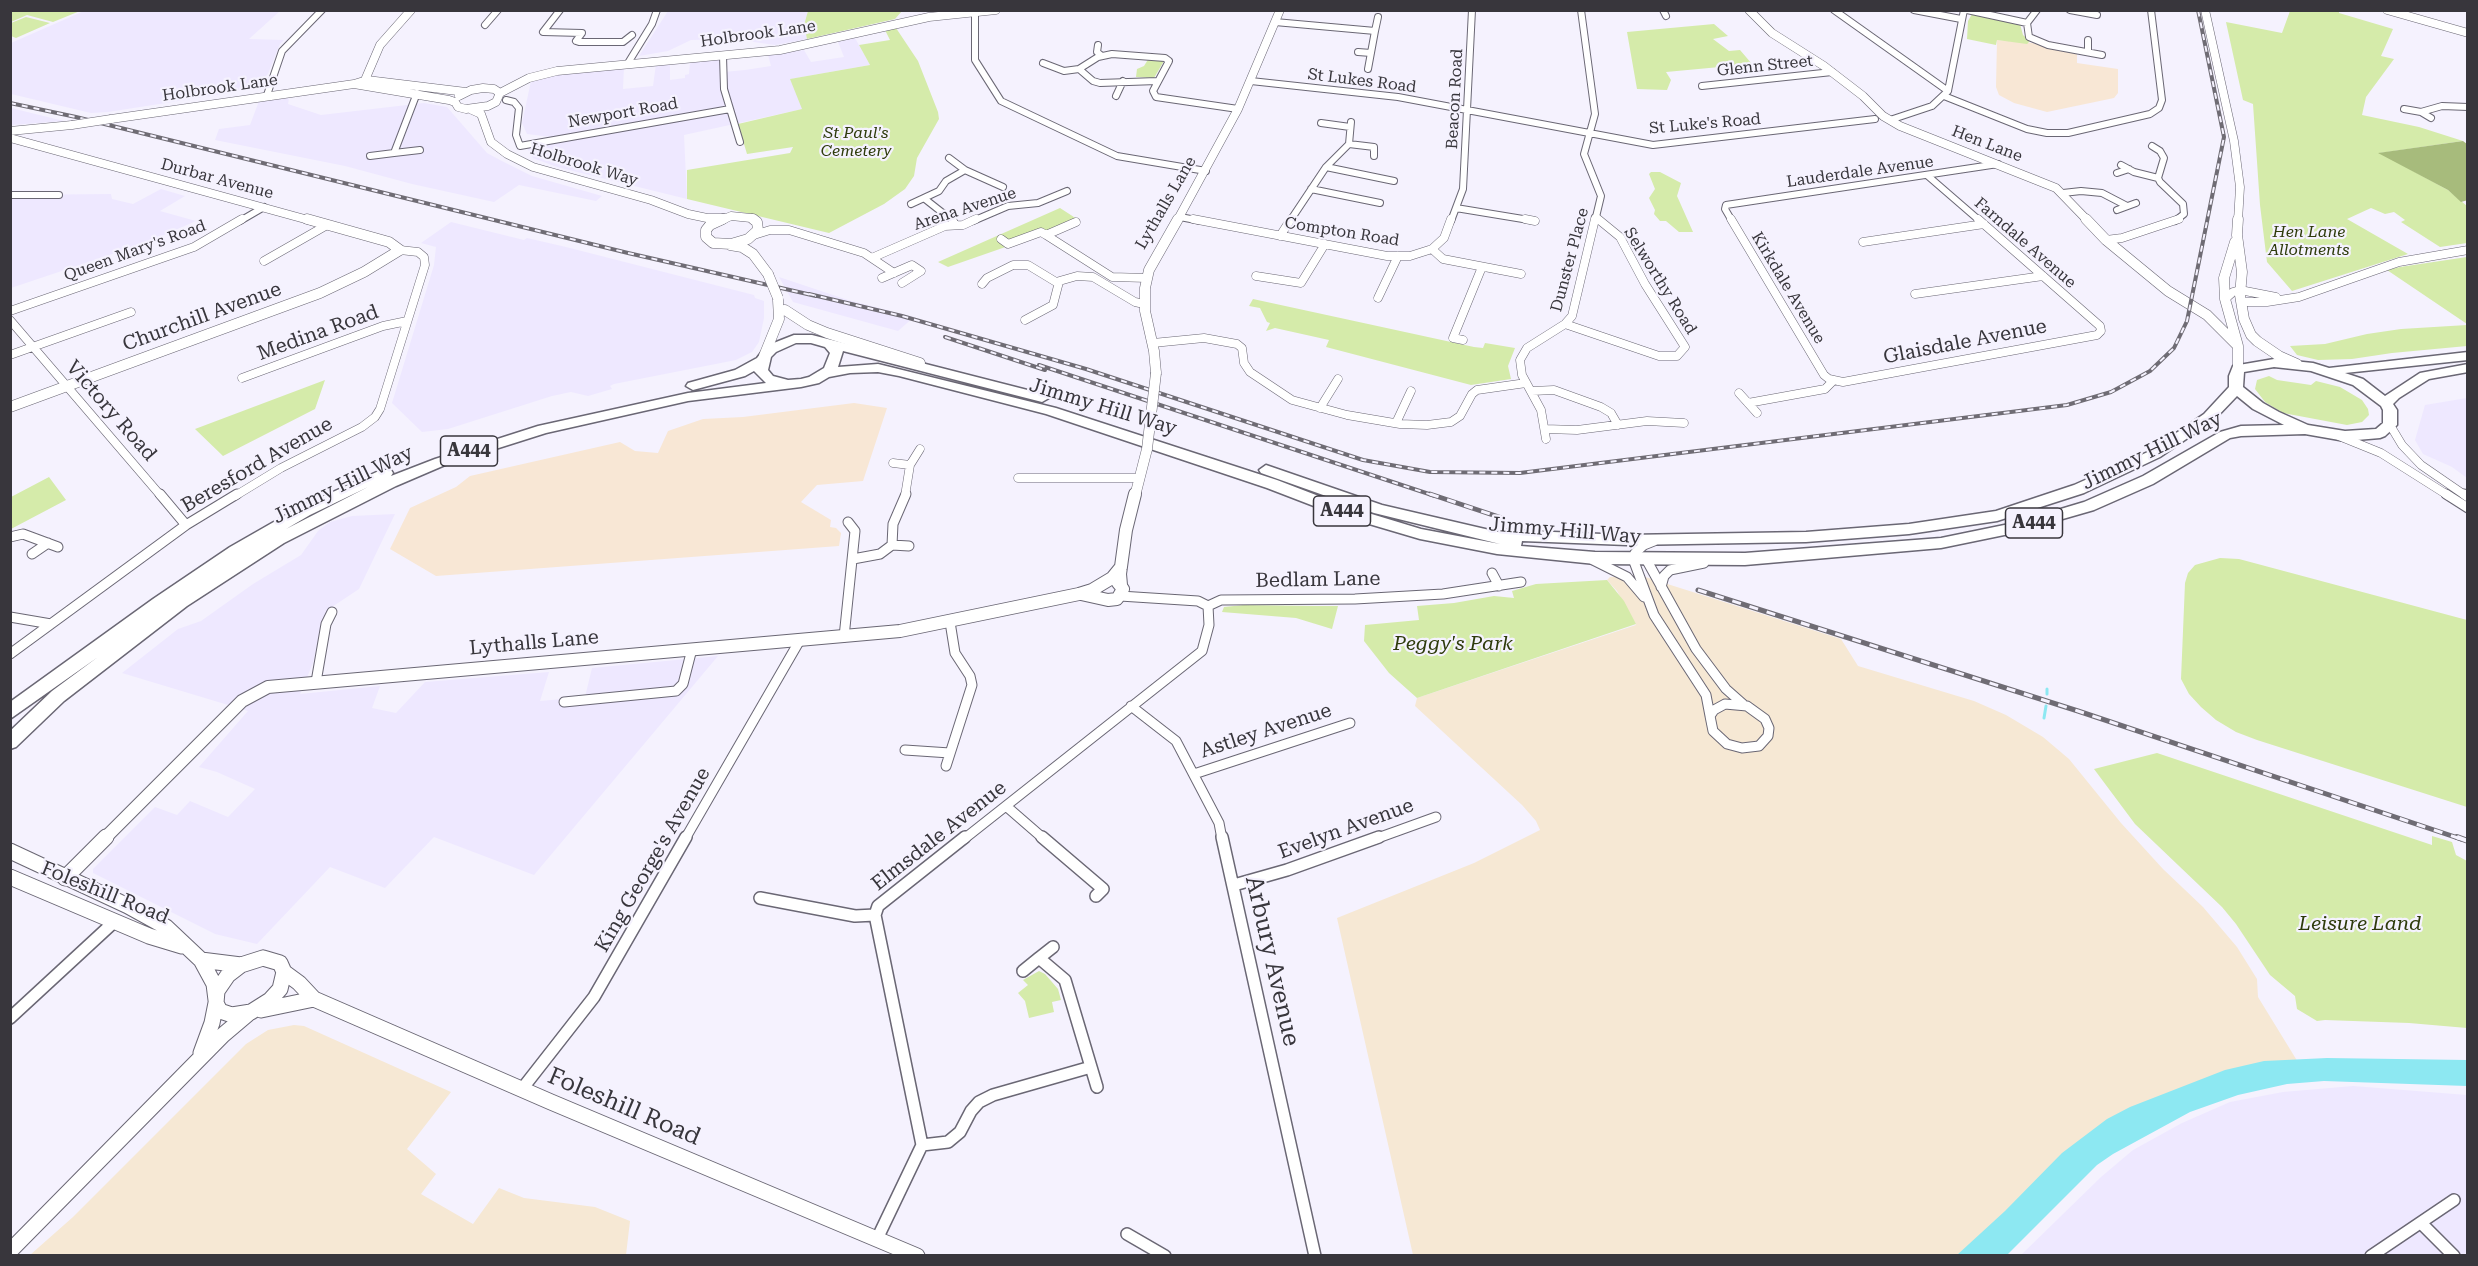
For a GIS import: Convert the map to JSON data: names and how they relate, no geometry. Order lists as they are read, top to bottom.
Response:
{
  "streets": {
    "highway": ["Jimmy Hill Way", "A444"],
    "street": [
      "Holbrook Lane",
      "Glenn Street",
      "St Lukes Road",
      "Beacon Road",
      "Newport Road",
      "St Luke's Road",
      "Hen Lane",
      "Holbrook Way",
      "Lauderdale Avenue",
      "Durbar Avenue",
      "Lythalls Lane",
      "Arena Avenue",
      "Compton Road",
      "Farndale Avenue",
      "Queen Mary's Road",
      "Dunster Place",
      "Selworthy Road",
      "Kirkdale Avenue",
      "Churchill Avenue",
      "Medina Road",
      "Glaisdale Avenue",
      "Victory Road",
      "Beresford Avenue",
      "Bedlam Lane",
      "Astley Avenue",
      "Evelyn Avenue",
      "Elmsdale Avenue",
      "King George's Avenue",
      "Foleshill Road",
      "Arbury Avenue"
    ]
  },
  "crossings": [
    ["Holbrook Lane", "Newport Road"],
    ["Holbrook Lane", "Holbrook Way"],
    ["Holbrook Lane", "Durbar Avenue"],
    ["Glenn Street", "Hen Lane"],
    ["St Lukes Road", "Beacon Road"],
    ["St Lukes Road", "St Luke's Road"],
    ["St Lukes Road", "Lythalls Lane"],
    ["Beacon Road", "St Luke's Road"],
    ["St Luke's Road", "Hen Lane"],
    ["St Luke's Road", "Dunster Place"],
    ["Hen Lane", "Lauderdale Avenue"],
    ["Lauderdale Avenue", "Farndale Avenue"],
    ["Lauderdale Avenue", "Kirkdale Avenue"],
    ["Durbar Avenue", "Queen Mary's Road"],
    ["Durbar Avenue", "Churchill Avenue"],
    ["Durbar Avenue", "Beresford Avenue"],
    ["Lythalls Lane", "Compton Road"],
    ["Lythalls Lane", "Bedlam Lane"],
    ["Lythalls Lane", "King George's Avenue"],
    ["Lythalls Lane", "Foleshill Road"],
    ["Farndale Avenue", "Glaisdale Avenue"],
    ["Dunster Place", "Selworthy Road"],
    ["Kirkdale Avenue", "Glaisdale Avenue"],
    ["Churchill Avenue", "Victory Road"],
    ["Medina Road", "Beresford Avenue"],
    ["Victory Road", "Beresford Avenue"],
    ["Bedlam Lane", "Elmsdale Avenue"],
    ["Astley Avenue", "Arbury Avenue"],
    ["Evelyn Avenue", "Arbury Avenue"],
    ["Elmsdale Avenue", "Arbury Avenue"],
    ["King George's Avenue", "Foleshill Road"]
  ],
  "parks": [
    "St Paul's Cemetery",
    "Hen Lane Allotments",
    "Peggy's Park",
    "Leisure Land"
  ]
}
